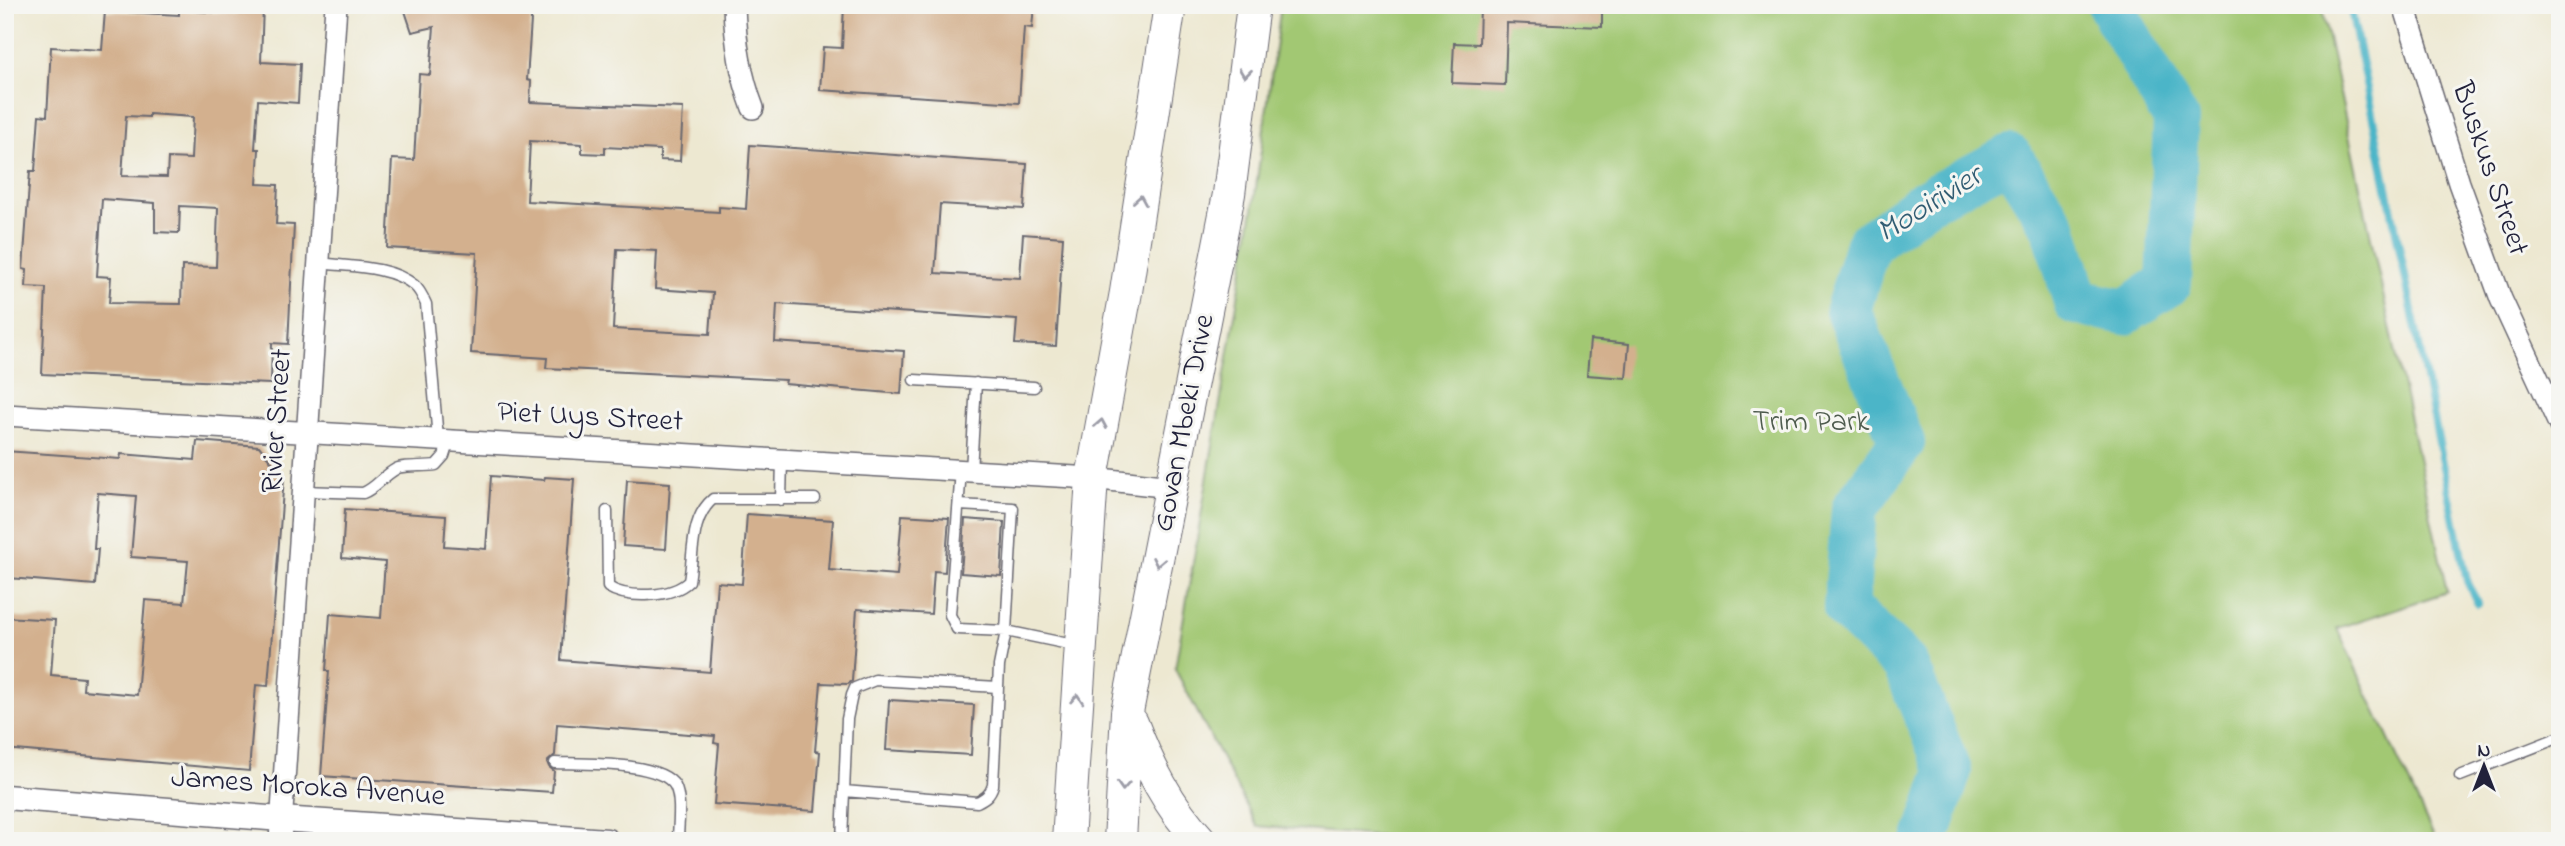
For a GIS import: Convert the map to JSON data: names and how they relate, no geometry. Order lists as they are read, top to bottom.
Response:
{
  "streets": {
    "main road": ["Govan Mbeki Drive"],
    "street": [
      "Buskus Street",
      "Piet Uys Street",
      "Rivier Street",
      "James Moroka Avenue"
    ]
  },
  "crossings": [
    ["Piet Uys Street", "Rivier Street"],
    ["Piet Uys Street", "Govan Mbeki Drive"],
    ["Rivier Street", "James Moroka Avenue"]
  ],
  "water": ["Mooirivier"],
  "parks": ["Trim Park"],
  "north": "top"
}
